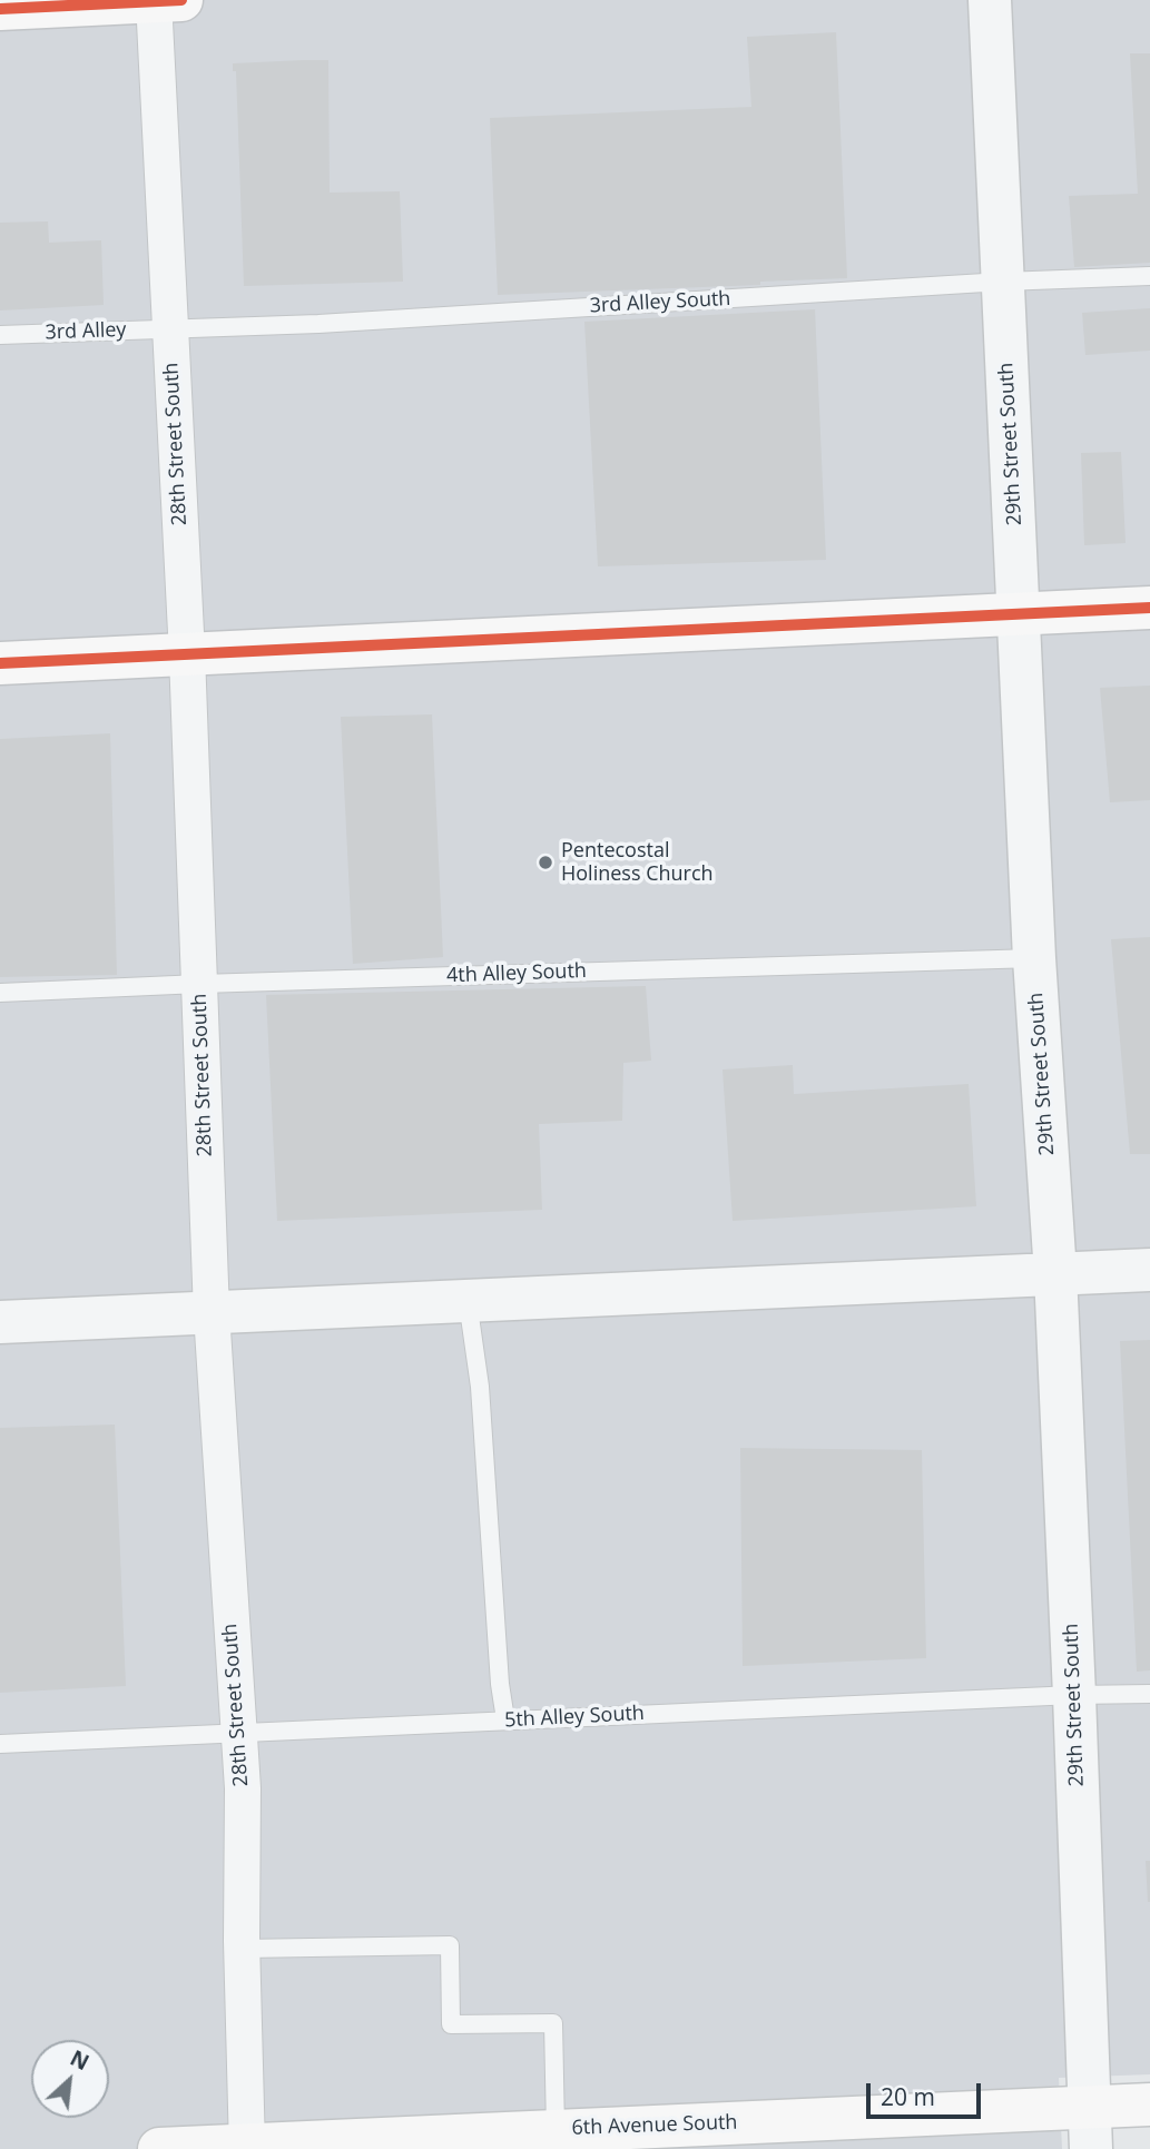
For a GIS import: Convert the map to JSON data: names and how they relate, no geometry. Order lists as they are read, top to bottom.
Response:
{
  "streets": {
    "main road": ["6th Avenue South"],
    "street": ["28th Street South", "29th Street South"],
    "lane": [
      "3rd Alley South",
      "3rd Alley",
      "4th Alley South",
      "5th Alley South"
    ]
  },
  "crossings": [
    ["3rd Alley South", "3rd Alley"],
    ["3rd Alley South", "28th Street South"],
    ["3rd Alley South", "29th Street South"],
    ["3rd Alley", "28th Street South"],
    ["28th Street South", "4th Alley South"],
    ["28th Street South", "5th Alley South"],
    ["28th Street South", "6th Avenue South"],
    ["29th Street South", "4th Alley South"],
    ["29th Street South", "5th Alley South"],
    ["29th Street South", "6th Avenue South"]
  ],
  "places": ["Pentecostal Holiness Church"],
  "scale_bar": "20 m",
  "north": "top right"
}
